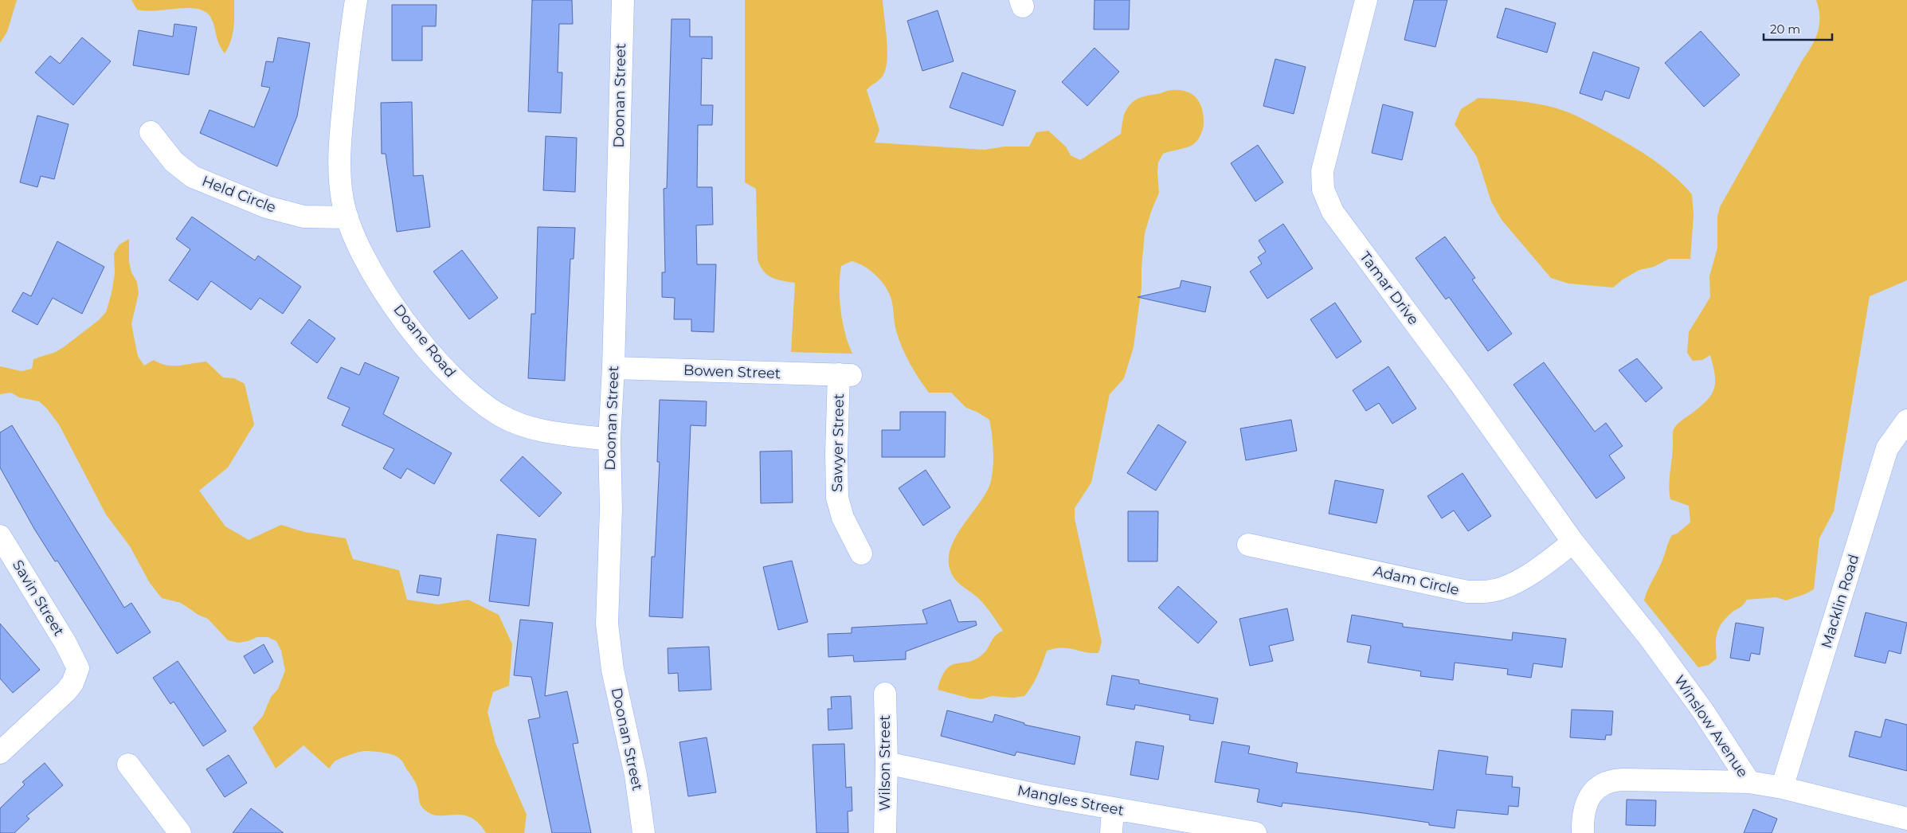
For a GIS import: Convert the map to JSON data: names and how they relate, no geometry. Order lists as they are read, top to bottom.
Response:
{
  "streets": {
    "street": [
      "Doonan Street",
      "Held Circle",
      "Tamar Drive",
      "Doane Road",
      "Bowen Street",
      "Sawyer Street",
      "Adam Circle",
      "Savin Street",
      "Macklin Road",
      "Winslow Avenue",
      "Wilson Street",
      "Mangles Street"
    ]
  },
  "crossings": [
    ["Doonan Street", "Doane Road"],
    ["Doonan Street", "Bowen Street"],
    ["Held Circle", "Doane Road"],
    ["Tamar Drive", "Adam Circle"],
    ["Tamar Drive", "Winslow Avenue"],
    ["Bowen Street", "Sawyer Street"],
    ["Adam Circle", "Winslow Avenue"],
    ["Macklin Road", "Winslow Avenue"],
    ["Wilson Street", "Mangles Street"]
  ],
  "scale_bar": "20 m"
}
